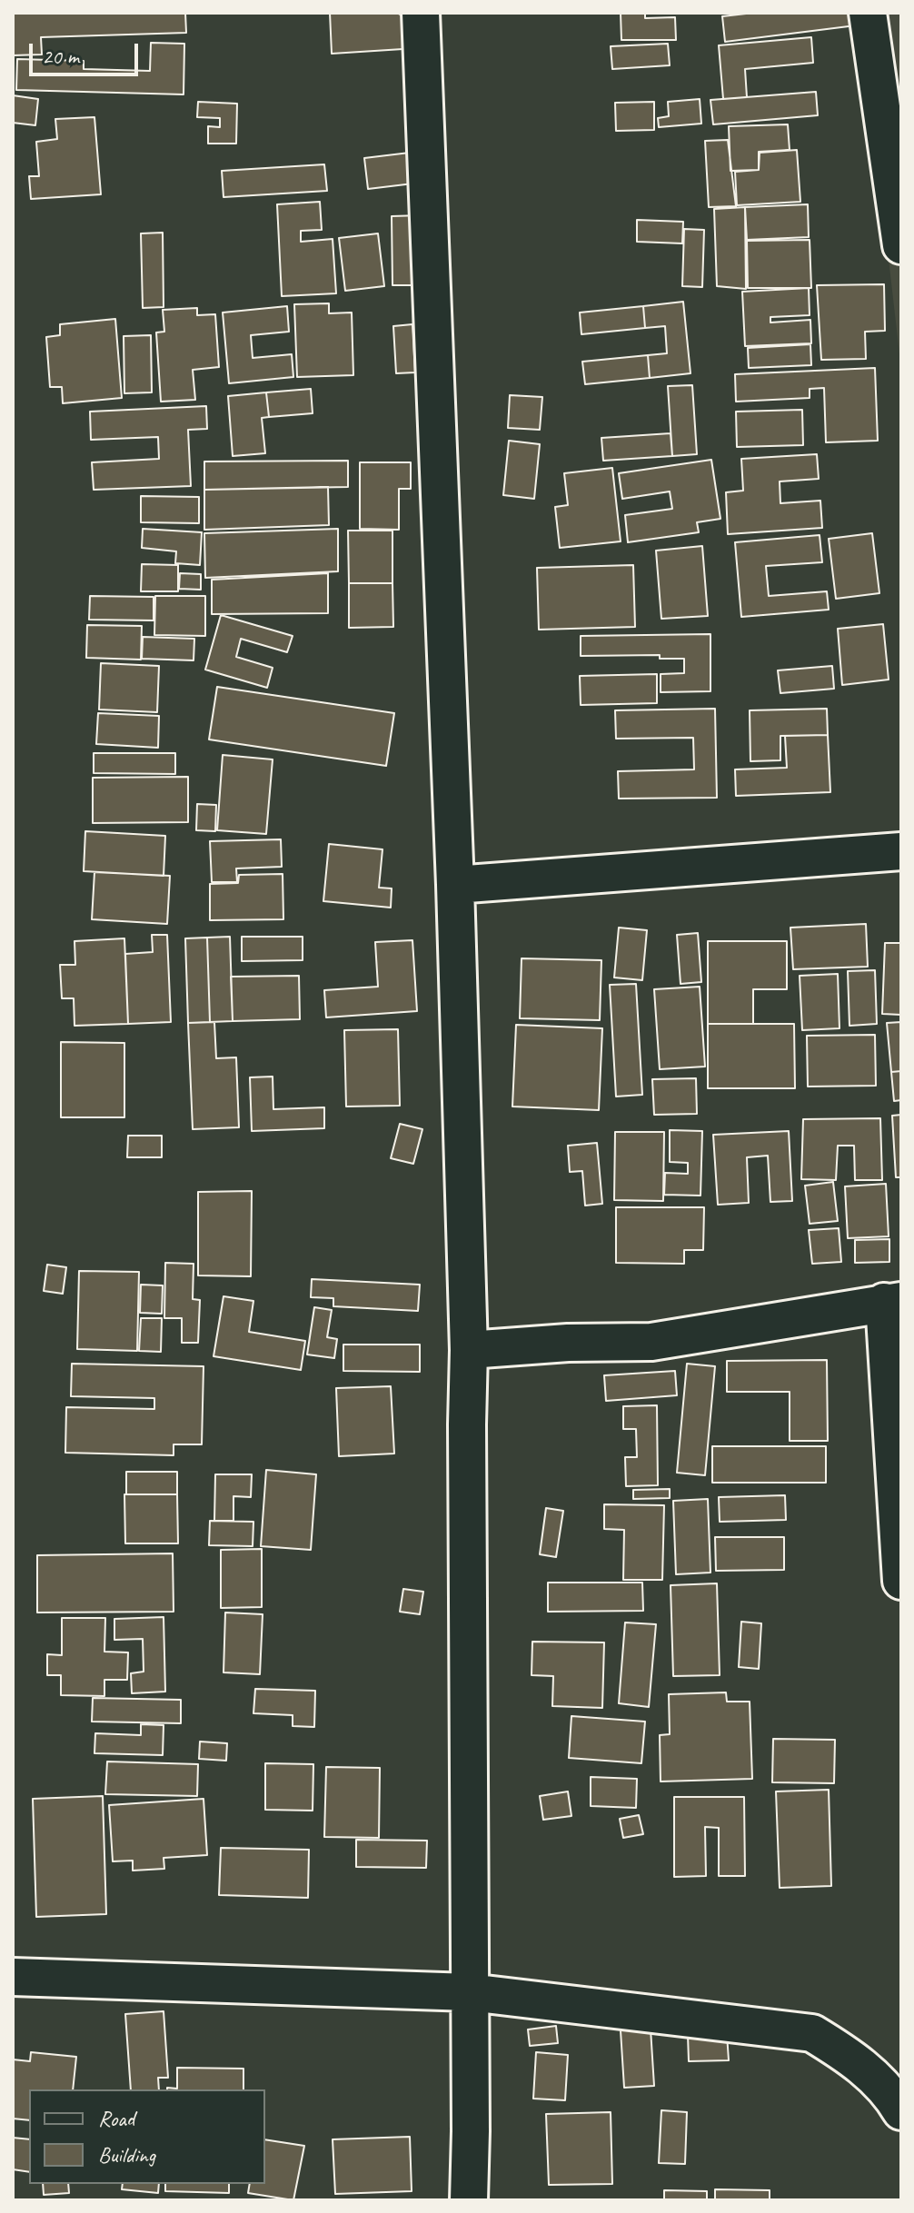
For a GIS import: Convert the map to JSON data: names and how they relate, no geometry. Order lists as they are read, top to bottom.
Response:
{
  "legend": ["Road", "Building"],
  "scale_bar": "20 m"
}
